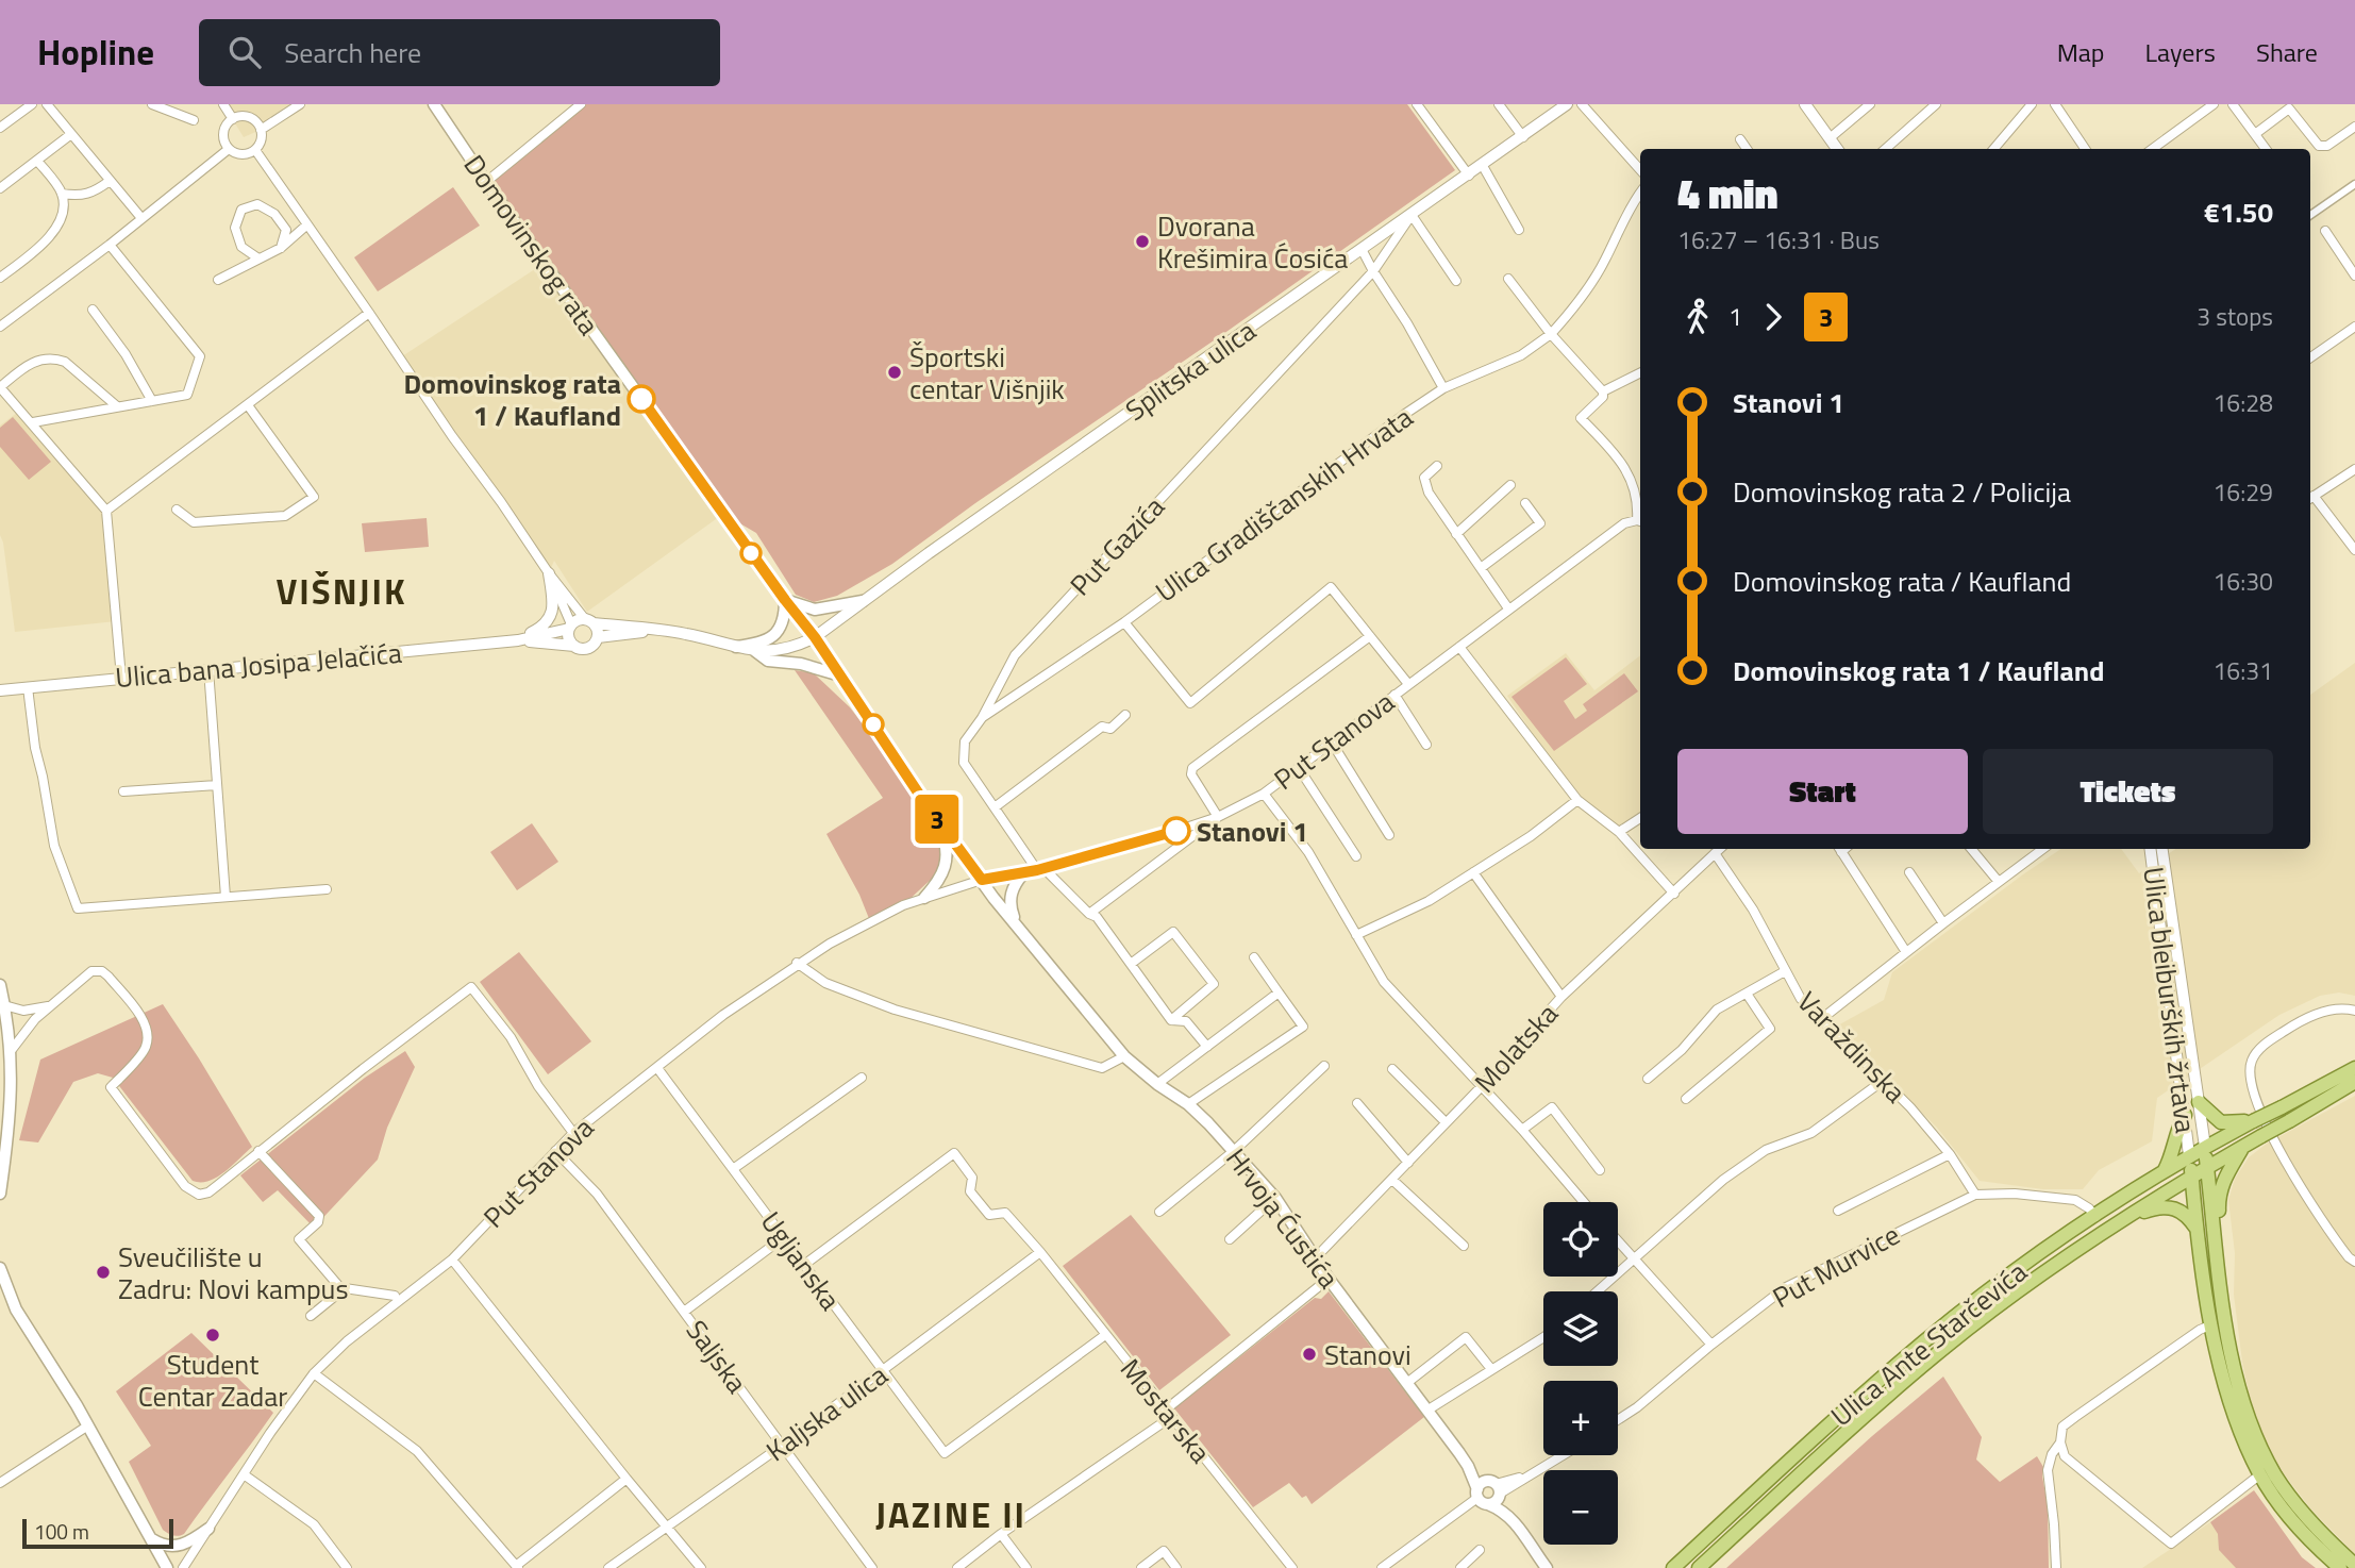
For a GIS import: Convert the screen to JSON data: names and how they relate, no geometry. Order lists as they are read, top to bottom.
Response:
{
  "streets": {
    "main road": ["Domovinskog rata", "Hrvoja Ćustića", "Ulica Ante Starčevića"],
    "street": [
      "Splitska ulica",
      "Ulica Gradiščanskih Hrvata",
      "Put Gazića",
      "Ulica bana Josipa Jelačića",
      "Put Stanova",
      "Ulica bleiburških žrtava",
      "Varaždinska",
      "Molatska",
      "Ugljanska",
      "Put Murvice",
      "Saljska",
      "Mostarska",
      "Kaljska ulica"
    ]
  },
  "crossings": [
    ["Domovinskog rata", "Splitska ulica"],
    ["Splitska ulica", "Put Gazića"],
    ["Ulica Gradiščanskih Hrvata", "Put Gazića"],
    ["Put Gazića", "Put Stanova"],
    ["Put Stanova", "Ugljanska"],
    ["Put Stanova", "Saljska"],
    ["Ulica bleiburških žrtava", "Ulica Ante Starčevića"],
    ["Varaždinska", "Molatska"],
    ["Varaždinska", "Put Murvice"],
    ["Molatska", "Hrvoja Ćustića"],
    ["Ugljanska", "Mostarska"],
    ["Ugljanska", "Kaljska ulica"],
    ["Put Murvice", "Ulica Ante Starčevića"],
    ["Saljska", "Kaljska ulica"],
    ["Mostarska", "Kaljska ulica"]
  ],
  "districts": ["VIŠNJIK", "JAZINE II"],
  "places": [
    "Dvorana Krešimira Ćosića",
    "Športski centar Višnjik",
    "Domovinskog rata 1 / Kaufland",
    "Stanovi 1",
    "Sveučilište u Zadru: Novi kampus",
    "Student Centar Zadar",
    "Stanovi"
  ],
  "lines": ["bus line 3"],
  "scale_bar": "100 m",
  "page": {
    "header": "Hopline",
    "search": "Search here",
    "nav": ["Map", "Layers", "Share"],
    "on_map": "3",
    "heading": ["4 min", "16:27 – 16:31 · Bus", "€1.50"],
    "legs": ["1", "3", "3 stops"],
    "list": [
      {
        "name": "Stanovi 1",
        "value": "16:28"
      },
      {
        "name": "Domovinskog rata 2 / Policija",
        "value": "16:29"
      },
      {
        "name": "Domovinskog rata / Kaufland",
        "value": "16:30"
      },
      {
        "name": "Domovinskog rata 1 / Kaufland",
        "value": "16:31"
      }
    ],
    "buttons": ["Start", "Tickets"],
    "map_buttons": ["+", "−"],
    "scale": "100 m"
  }
}
